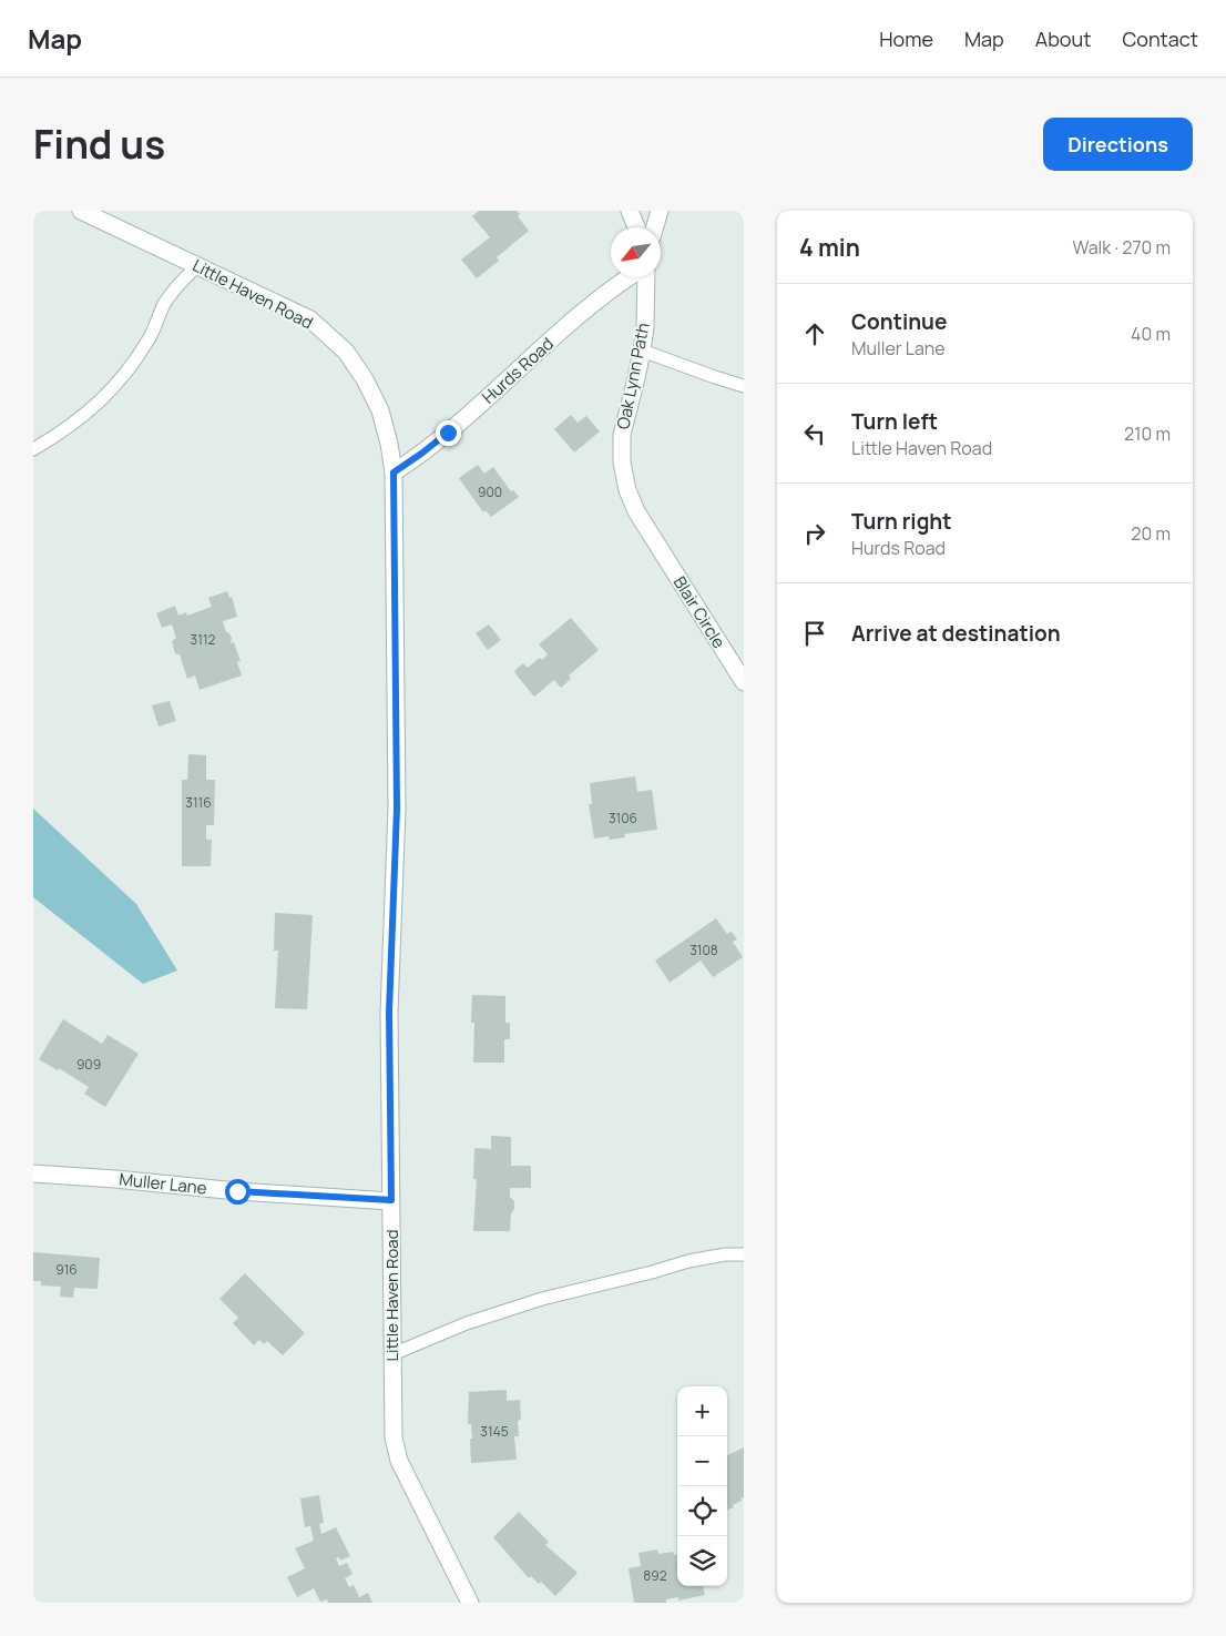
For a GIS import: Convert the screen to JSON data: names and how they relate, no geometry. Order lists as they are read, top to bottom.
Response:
{
  "streets": {
    "street": [
      "Little Haven Road",
      "Hurds Road",
      "Oak Lynn Path",
      "Blair Circle",
      "Muller Lane"
    ]
  },
  "crossings": [
    ["Little Haven Road", "Hurds Road"],
    ["Little Haven Road", "Muller Lane"],
    ["Oak Lynn Path", "Blair Circle"]
  ],
  "house_numbers": [
    "900",
    "3112",
    "3116",
    "3106",
    "3108",
    "909",
    "916",
    "3145",
    "892"
  ],
  "north": "bottom left",
  "page": {
    "header": "Map",
    "nav": [
      "Home",
      "Map",
      "About",
      "Contact"
    ],
    "title": "Find us",
    "buttons": "Directions",
    "heading": ["4 min", "Walk · 270 m"],
    "list": [
      ["Continue", "Muller Lane", "40 m"],
      ["Turn left", "Little Haven Road", "210 m"],
      ["Turn right", "Hurds Road", "20 m"],
      "Arrive at destination"
    ],
    "map_buttons": ["+", "−"]
  }
}
